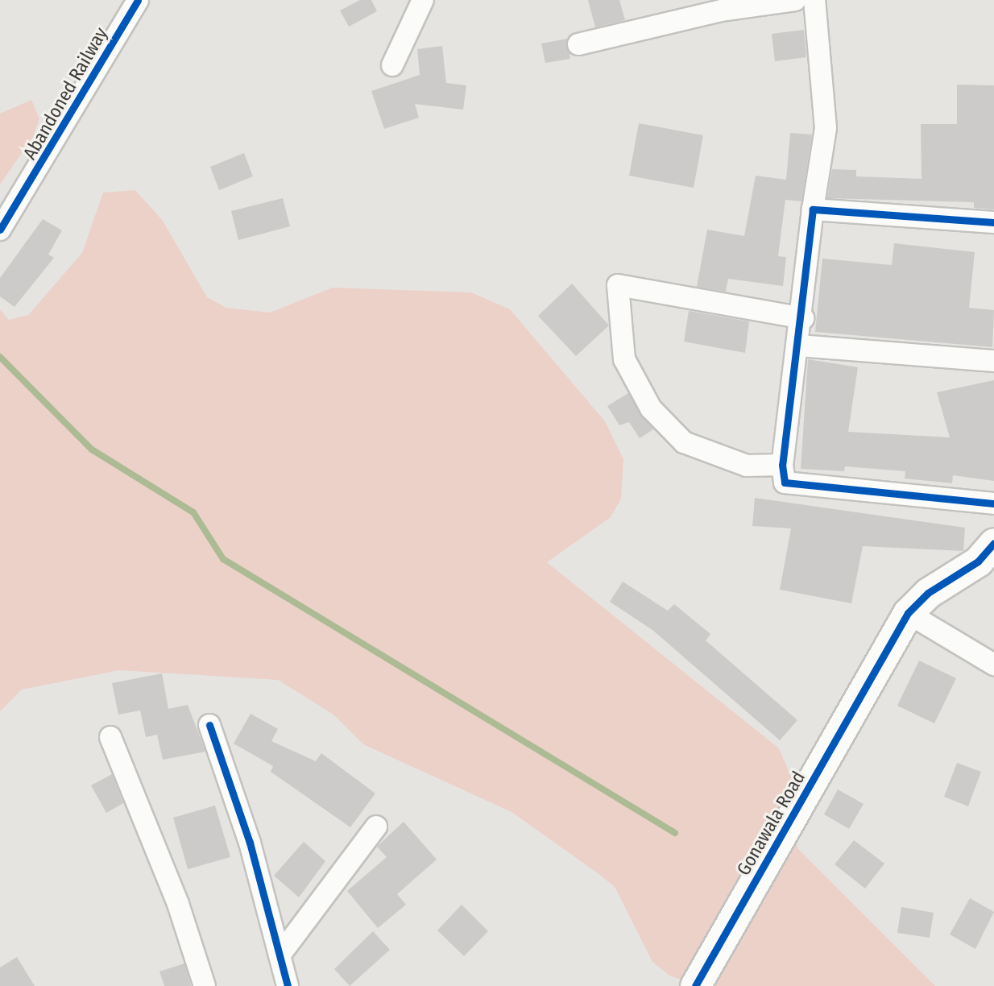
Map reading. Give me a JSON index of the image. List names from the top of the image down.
{
  "streets": {
    "street": ["Abandoned Railway", "Gonawala Road"]
  }
}
